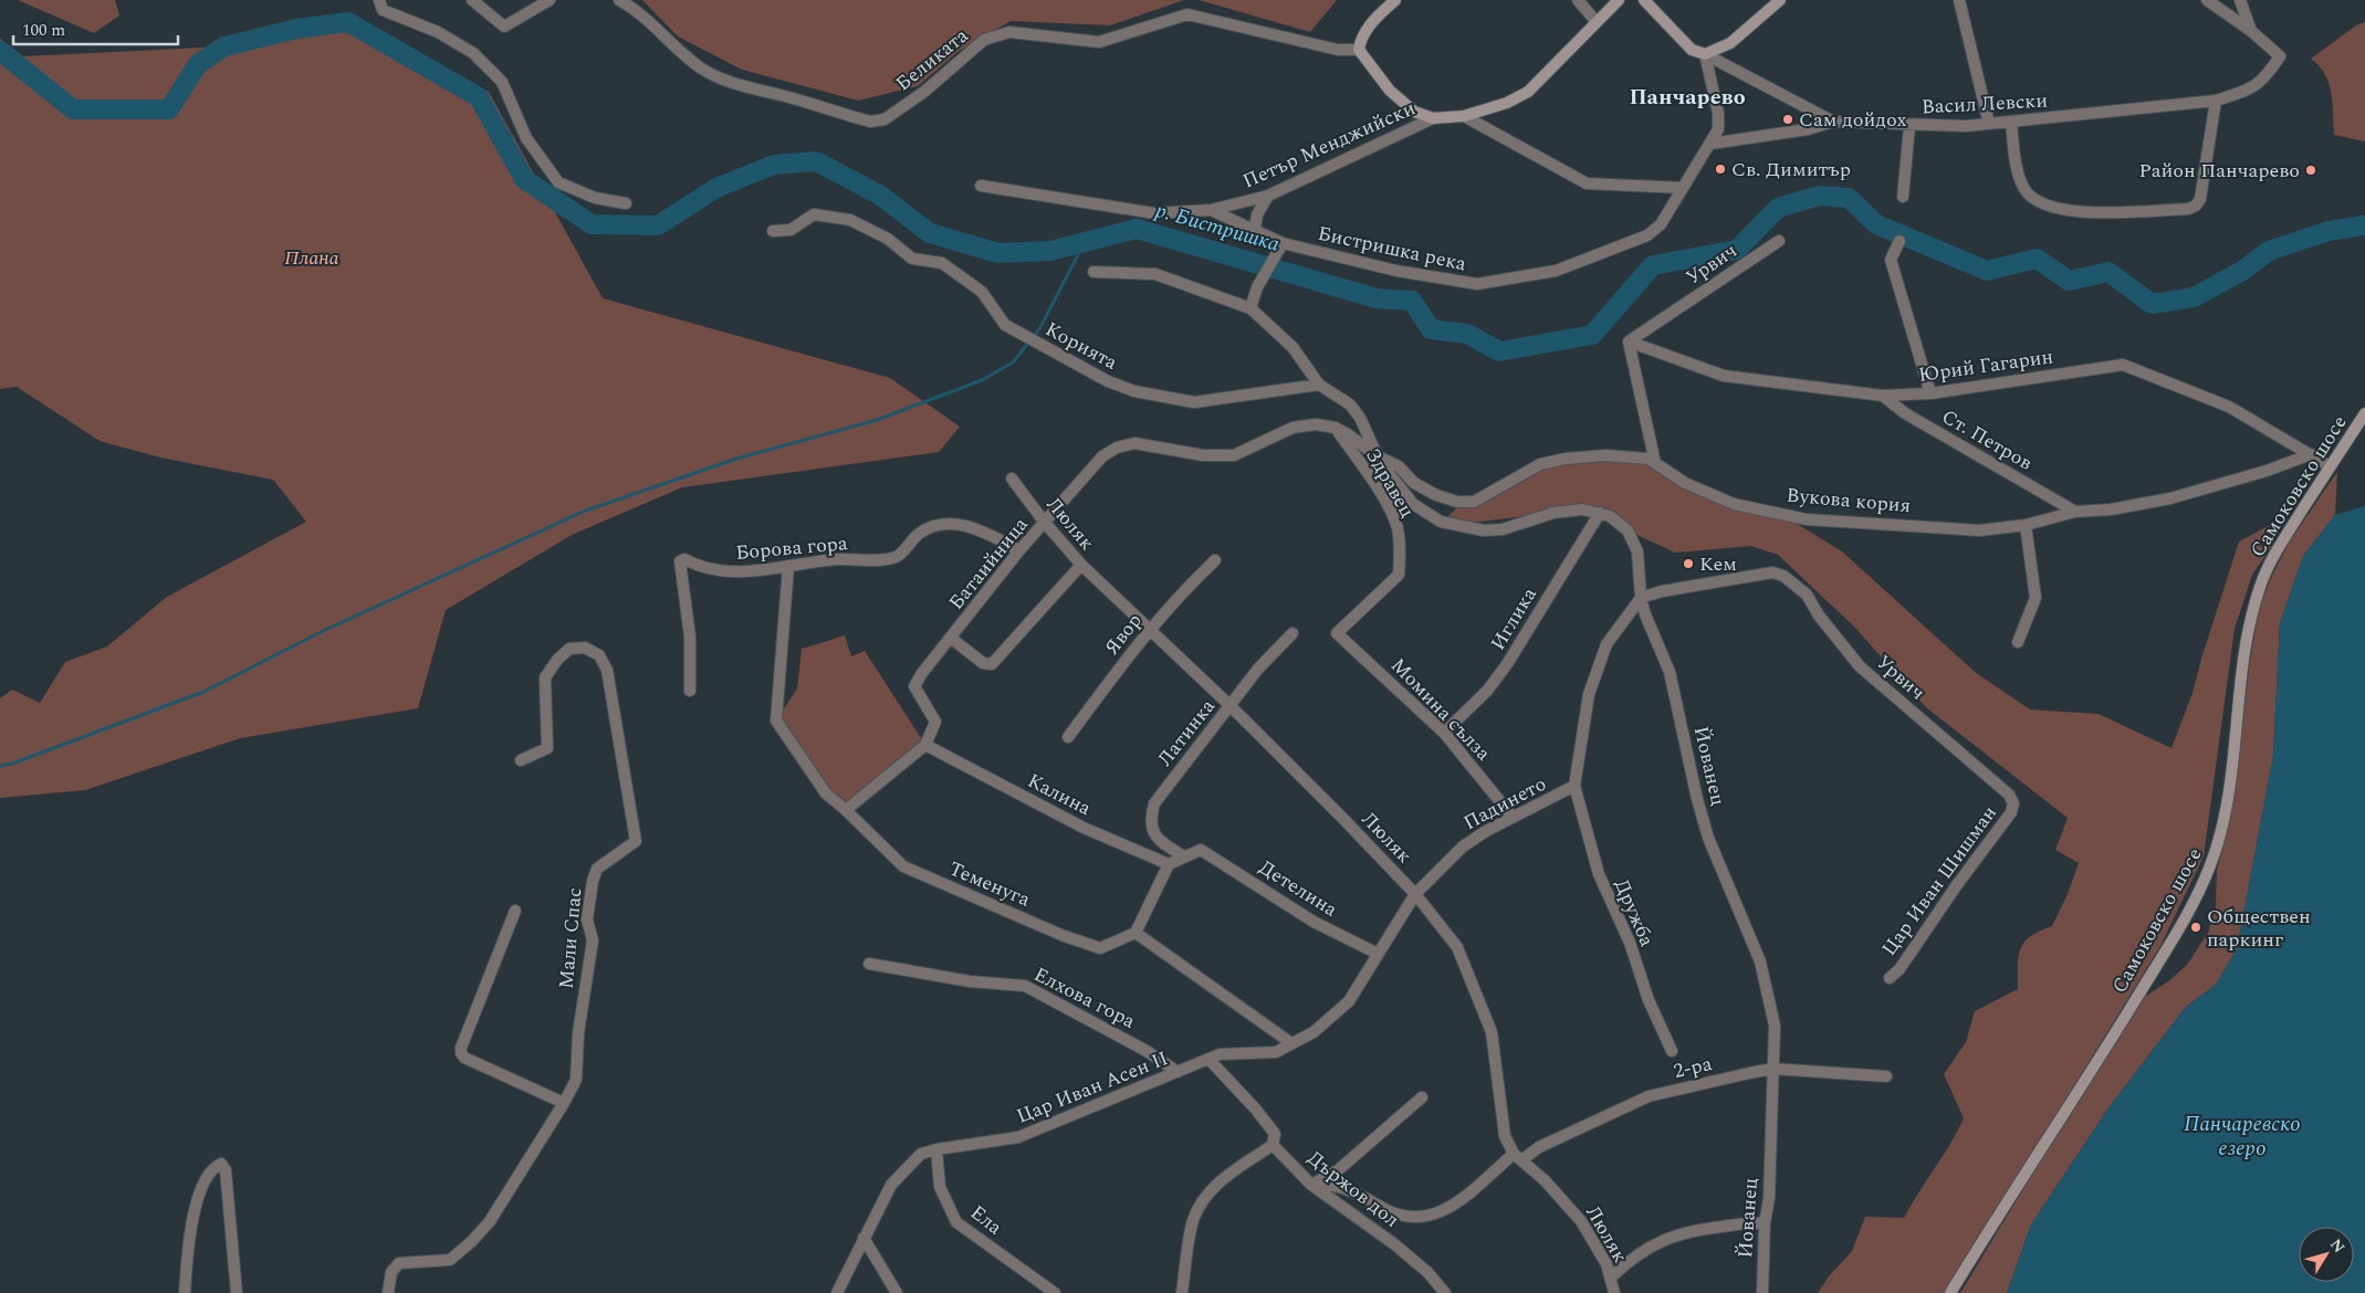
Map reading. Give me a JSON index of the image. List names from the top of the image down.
{
  "streets": {
    "main road": ["Васил Левски", "Петър Менджийски", "Самоковско шосе"],
    "street": [
      "Беликата",
      "Бистришка река",
      "Урвич",
      "Корията",
      "Юрий Гагарин",
      "Ст. Петров",
      "Здравец",
      "Вукова кория",
      "Люляк",
      "Борова гора",
      "Батаийница",
      "Иглика",
      "Явор",
      "Момина сълза",
      "Латинка",
      "Йованец",
      "Калина",
      "Падинето",
      "Цар Иван Шишман",
      "Теменуга",
      "Детелина",
      "Дружба",
      "Мали Спас",
      "Елхова гора",
      "2-ра",
      "Цар Иван Асен II",
      "Държов дол",
      "Ела"
    ]
  },
  "crossings": [
    ["Васил Левски", "Бистришка река"],
    ["Петър Менджийски", "Бистришка река"],
    ["Урвич", "Юрий Гагарин"],
    ["Урвич", "Йованец"],
    ["Урвич", "Падинето"],
    ["Урвич", "Цар Иван Шишман"],
    ["Юрий Гагарин", "Ст. Петров"],
    ["Юрий Гагарин", "Самоковско шосе"],
    ["Юрий Гагарин", "Вукова кория"],
    ["Ст. Петров", "Вукова кория"],
    ["Здравец", "Батаийница"],
    ["Здравец", "Момина сълза"],
    ["Вукова кория", "Батаийница"],
    ["Вукова кория", "Йованец"],
    ["Люляк", "Батаийница"],
    ["Люляк", "Явор"],
    ["Люляк", "Латинка"],
    ["Люляк", "Падинето"],
    ["Люляк", "2-ра"],
    ["Борова гора", "Батаийница"],
    ["Борова гора", "Теменуга"],
    ["Батаийница", "Йованец"],
    ["Батаийница", "Калина"],
    ["Иглика", "Момина сълза"],
    ["Иглика", "Йованец"],
    ["Момина сълза", "Падинето"],
    ["Латинка", "Детелина"],
    ["Йованец", "Падинето"],
    ["Йованец", "2-ра"],
    ["Падинето", "Детелина"],
    ["Падинето", "Дружба"],
    ["Падинето", "Цар Иван Асен II"],
    ["Падинето", "Държов дол"],
    ["Елхова гора", "Цар Иван Асен II"],
    ["2-ра", "Държов дол"],
    ["Цар Иван Асен II", "Държов дол"],
    ["Цар Иван Асен II", "Ела"]
  ],
  "districts": ["Панчарево"],
  "water": ["р. Бистришка", "Панчаревско езеро"],
  "parks": ["Плана"],
  "places": [
    "Сам дойдох",
    "Св. Димитър",
    "Район Панчарево",
    "Кем",
    "Обществен паркинг"
  ],
  "scale_bar": "100 m",
  "north": "top right"
}
